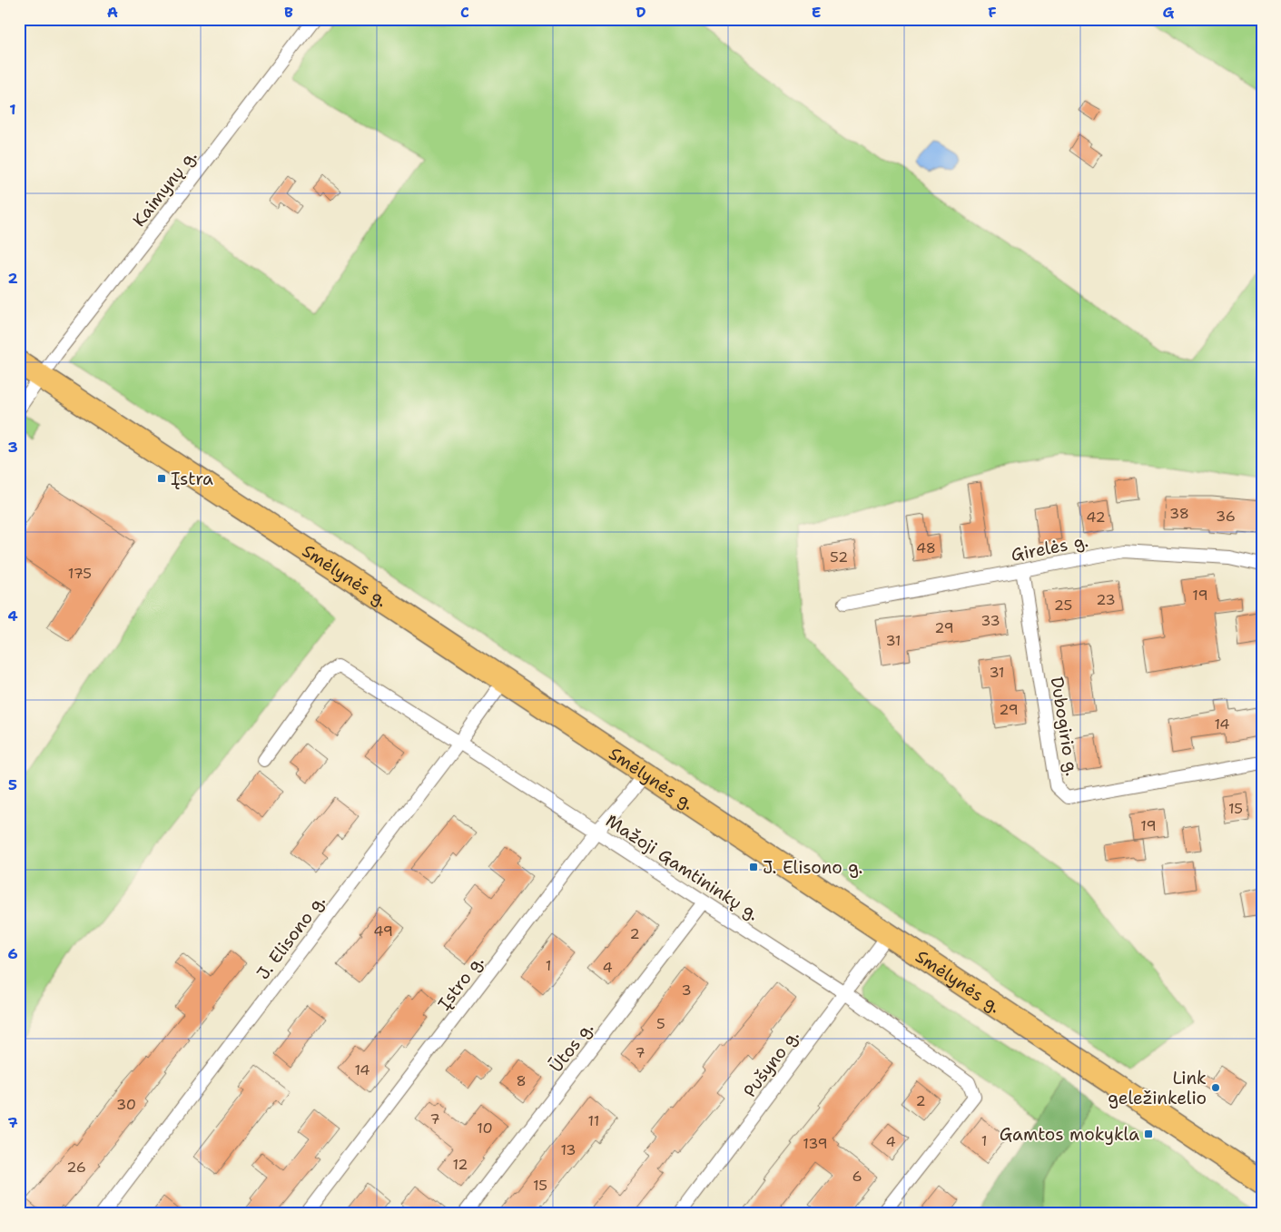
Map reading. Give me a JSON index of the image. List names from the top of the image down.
{
  "streets": {
    "highway": ["Smėlynės g."],
    "street": [
      "Kaimynų g.",
      "Girelės g.",
      "Dubogirio g.",
      "Mažoji Gamtininkų g.",
      "J. Elisono g.",
      "Įstro g.",
      "Ūtos g.",
      "Pušyno g."
    ]
  },
  "crossings": [
    ["Kaimynų g.", "Smėlynės g."],
    ["Girelės g.", "Dubogirio g."],
    ["Smėlynės g.", "J. Elisono g."],
    ["Smėlynės g.", "Įstro g."],
    ["Smėlynės g.", "Pušyno g."],
    ["Mažoji Gamtininkų g.", "J. Elisono g."],
    ["Mažoji Gamtininkų g.", "Įstro g."],
    ["Mažoji Gamtininkų g.", "Ūtos g."],
    ["Mažoji Gamtininkų g.", "Pušyno g."]
  ],
  "places": {
    "transit": ["Įstra", "J. Elisono g.", "Gamtos mokykla"],
    "other": ["Link geležinkelio"]
  },
  "house_numbers": [
    "38",
    "36",
    "42",
    "48",
    "52",
    "175",
    "19",
    "23",
    "25",
    "33",
    "29",
    "31",
    "31",
    "29",
    "14",
    "15",
    "19",
    "49",
    "2",
    "1",
    "4",
    "3",
    "5",
    "7",
    "14",
    "8",
    "2",
    "30",
    "7",
    "11",
    "10",
    "1",
    "4",
    "139",
    "13",
    "12",
    "26",
    "6",
    "15"
  ],
  "grid": {
    "columns": [
      "A",
      "B",
      "C",
      "D",
      "E",
      "F",
      "G"
    ],
    "rows": [
      "1",
      "2",
      "3",
      "4",
      "5",
      "6",
      "7"
    ]
  }
}
